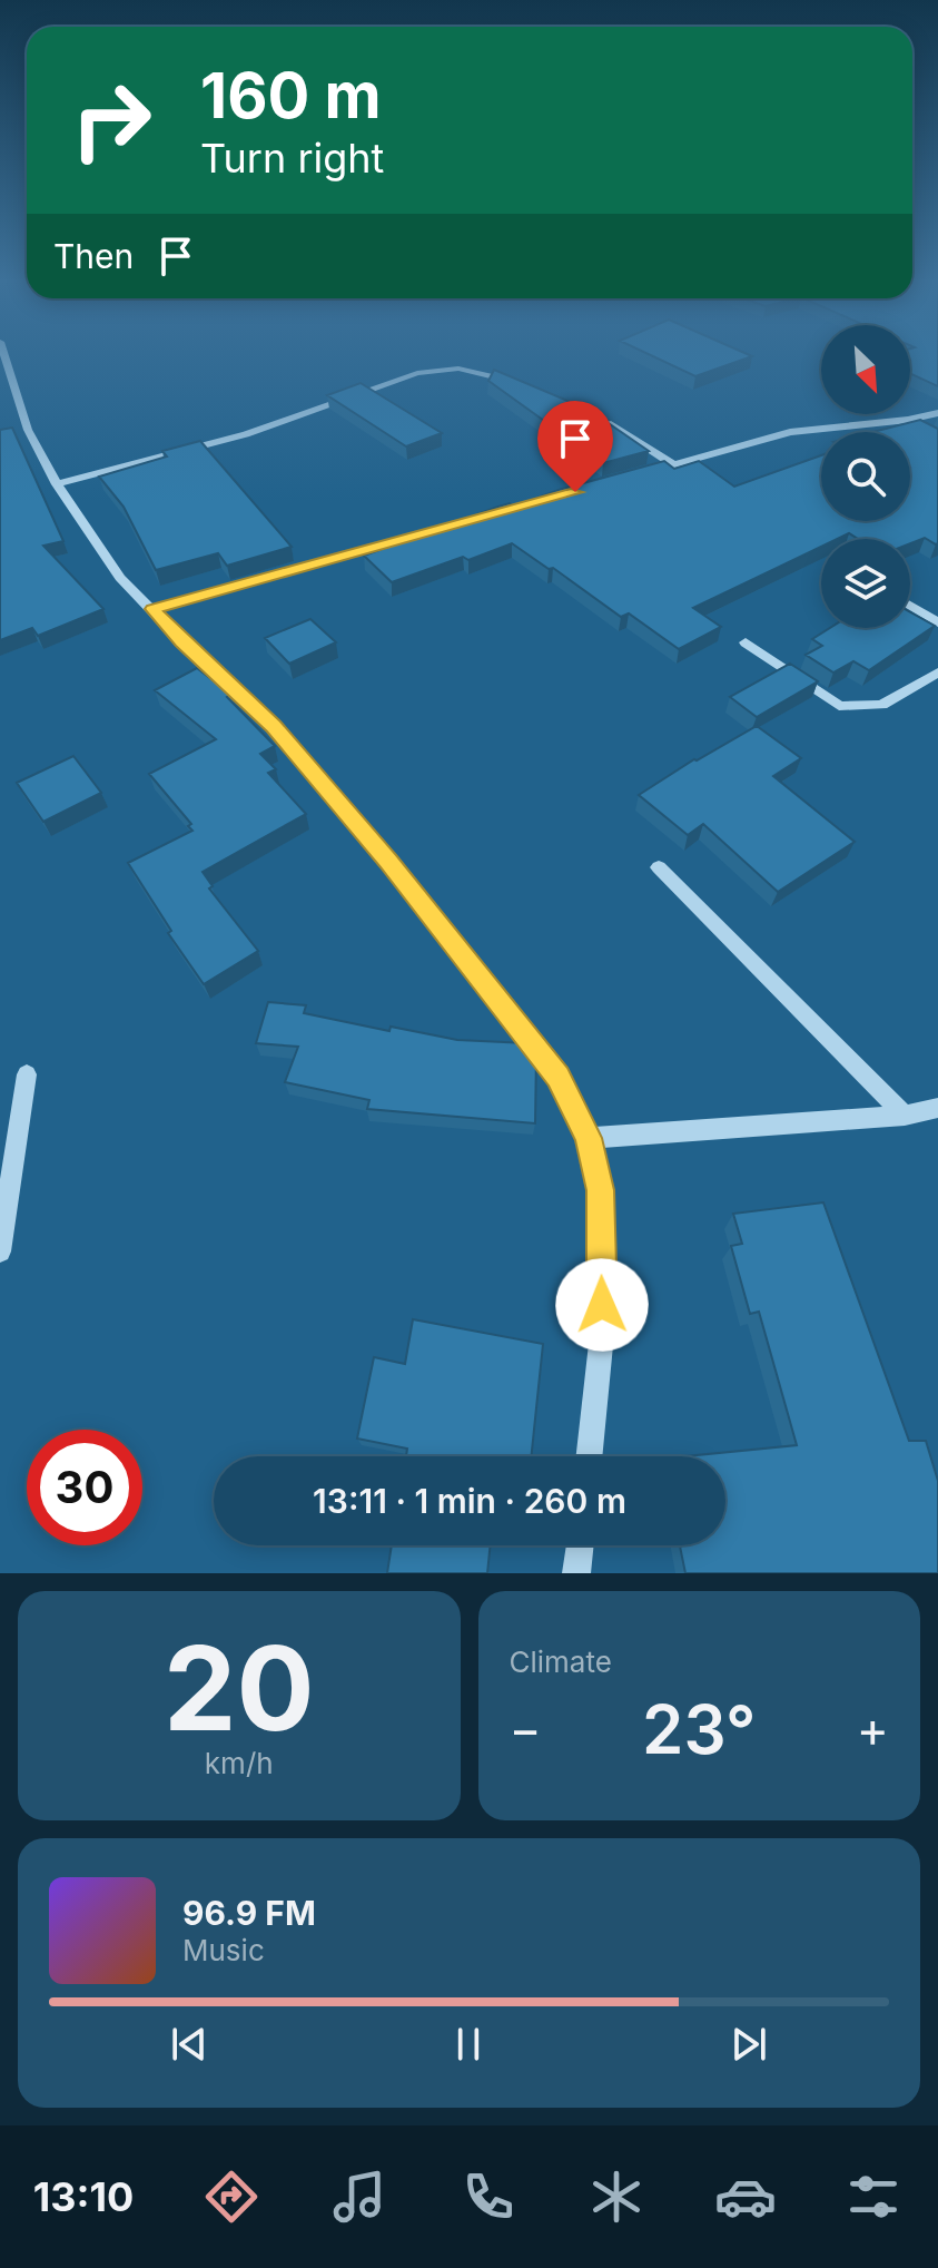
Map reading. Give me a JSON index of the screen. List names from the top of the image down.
{
  "north": "bottom right",
  "page": {
    "turn": ["160 m", "Turn right"],
    "then": "Then",
    "limit": "30",
    "trip": "13:11 · 1 min · 260 m",
    "tile": [
      ["20", "km/h"],
      "Climate"
    ],
    "heat": ["−", "23°", "+"],
    "song": ["96.9 FM", "Music"],
    "tabs": "13:10"
  }
}
